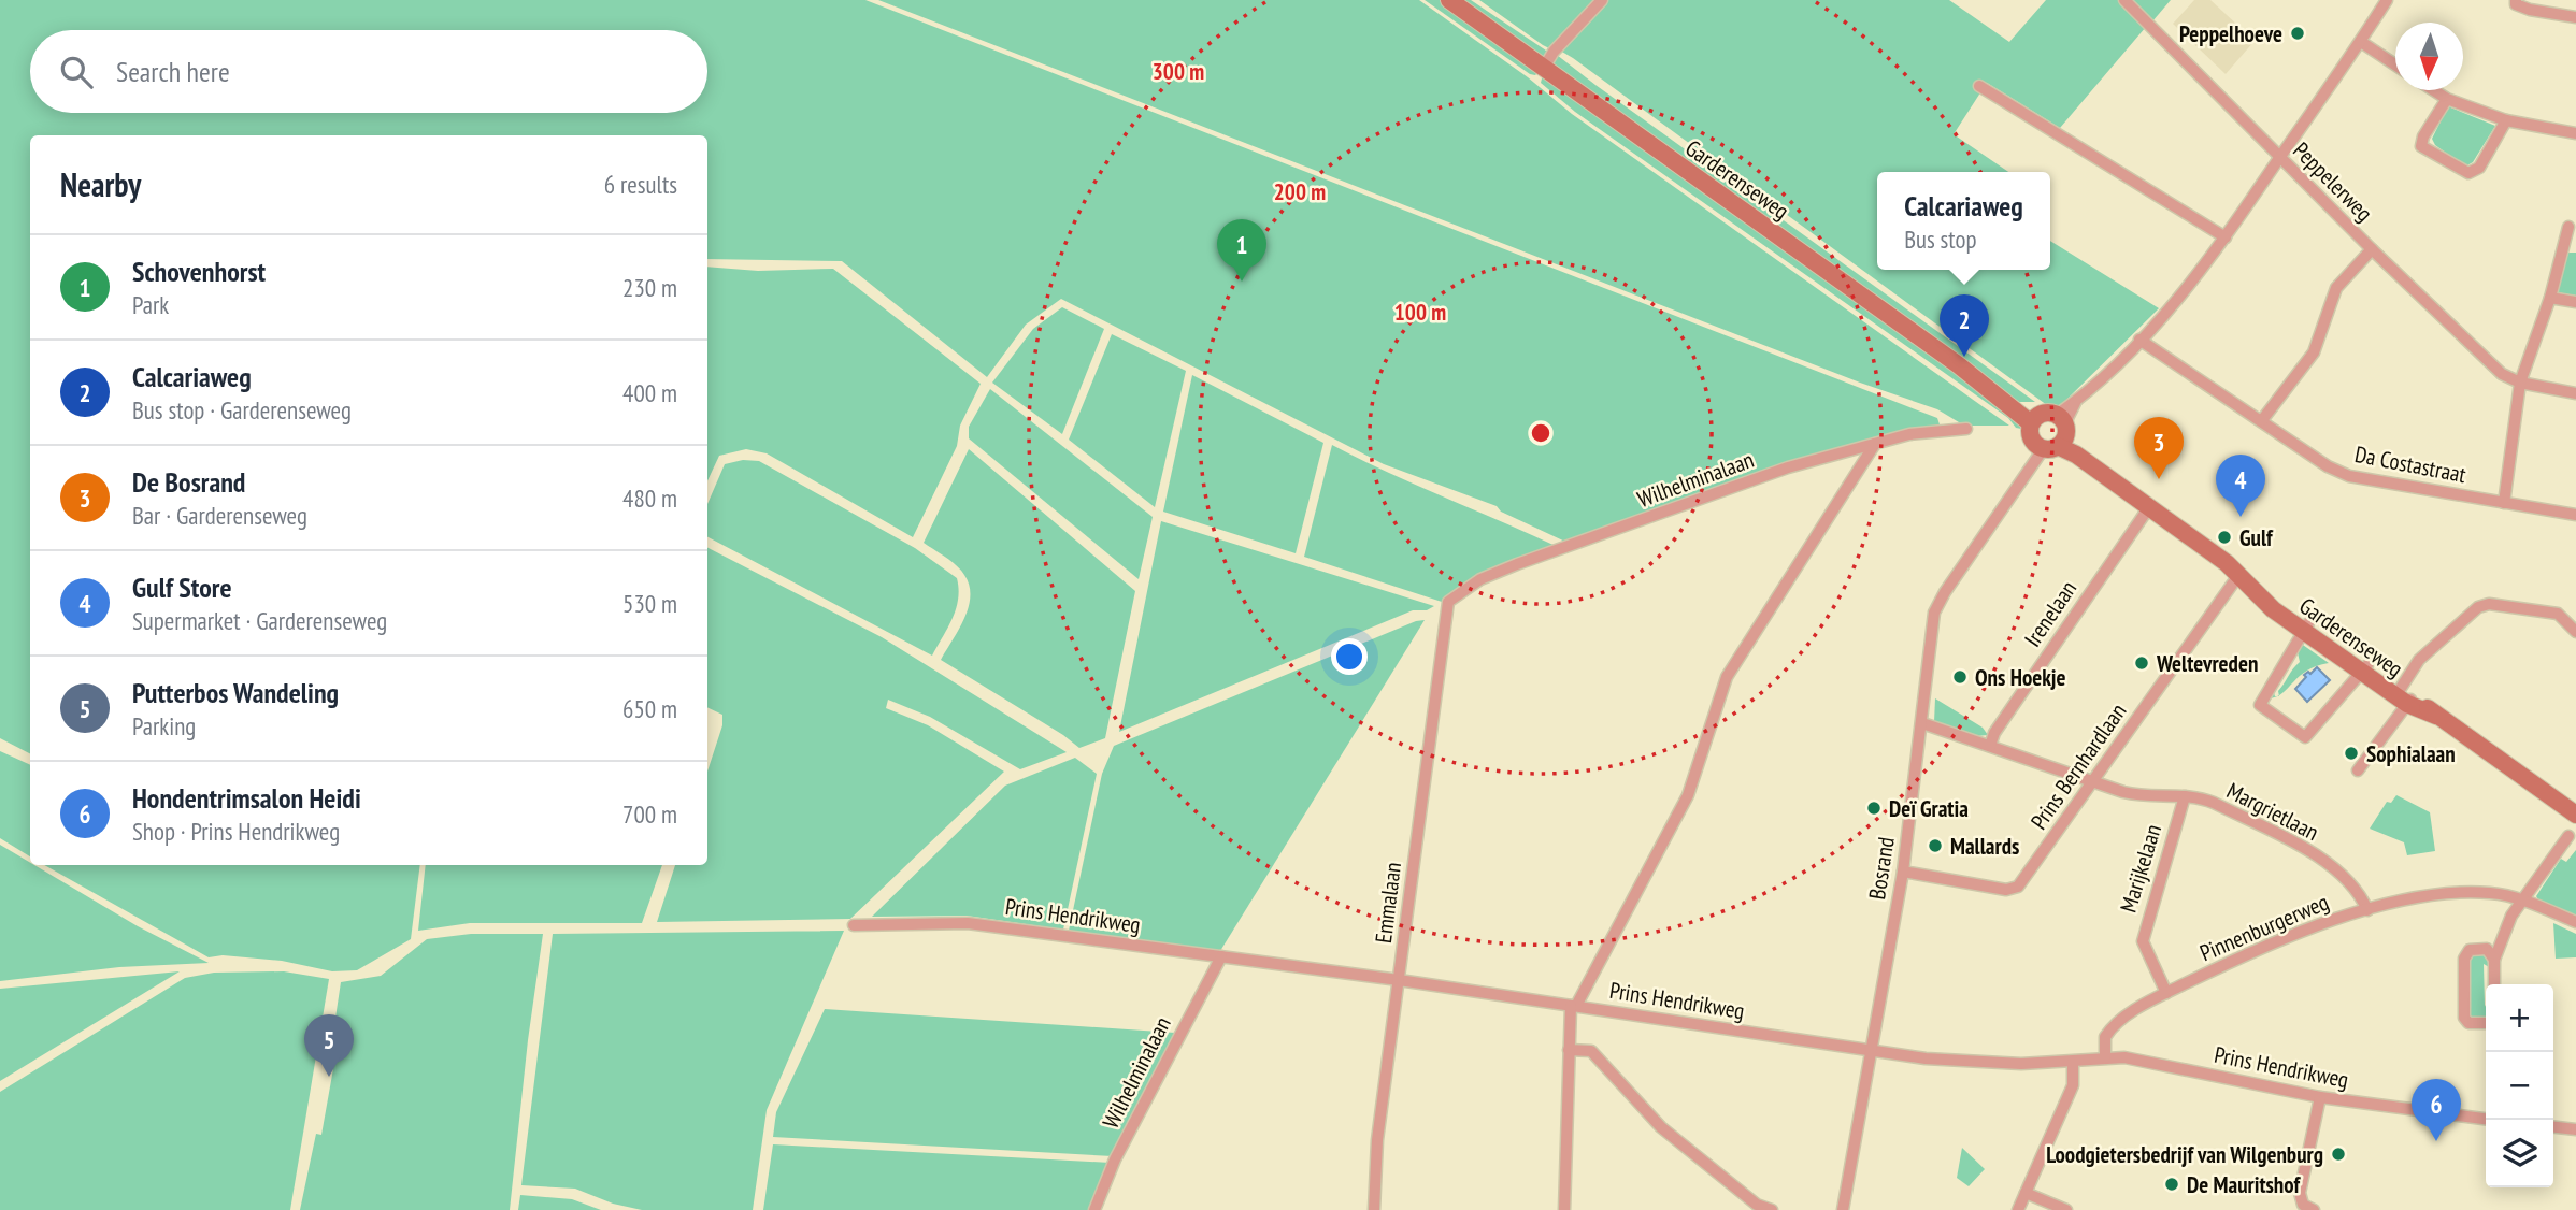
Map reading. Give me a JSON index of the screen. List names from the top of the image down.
{
  "streets": {
    "main road": ["Garderenseweg"],
    "street": [
      "Peppelerweg",
      "Da Costastraat",
      "Wilhelminalaan",
      "Irenelaan",
      "Prins Bernhardlaan",
      "Margrietlaan",
      "Bosrand",
      "Marijkelaan",
      "Emmalaan",
      "Prins Hendrikweg",
      "Pinnenburgerweg"
    ]
  },
  "crossings": [
    ["Garderenseweg", "Irenelaan"],
    ["Garderenseweg", "Prins Bernhardlaan"],
    ["Garderenseweg", "Bosrand"],
    ["Peppelerweg", "Bosrand"],
    ["Da Costastraat", "Bosrand"],
    ["Wilhelminalaan", "Emmalaan"],
    ["Wilhelminalaan", "Prins Hendrikweg"],
    ["Irenelaan", "Margrietlaan"],
    ["Prins Bernhardlaan", "Margrietlaan"],
    ["Prins Bernhardlaan", "Bosrand"],
    ["Margrietlaan", "Bosrand"],
    ["Margrietlaan", "Marijkelaan"],
    ["Margrietlaan", "Pinnenburgerweg"],
    ["Bosrand", "Prins Hendrikweg"],
    ["Marijkelaan", "Pinnenburgerweg"],
    ["Emmalaan", "Prins Hendrikweg"],
    ["Prins Hendrikweg", "Pinnenburgerweg"]
  ],
  "places": [
    "Peppelhoeve",
    "Gulf",
    "Weltevreden",
    "Ons Hoekje",
    "Sophialaan",
    "Deï Gratia",
    "Mallards",
    "Loodgietersbedrijf van Wilgenburg",
    "De Mauritshof"
  ],
  "north": "bottom",
  "page": {
    "search": "Search here",
    "heading": ["Nearby", "6 results"],
    "popup": ["Calcariaweg", "Bus stop"],
    "pins": [
      "1",
      "2",
      "3",
      "4",
      "5",
      "6"
    ],
    "list": [
      {
        "mark": "1",
        "name": "Schovenhorst",
        "note": "Park",
        "value": "230 m"
      },
      {
        "mark": "2",
        "name": "Calcariaweg",
        "note": "Bus stop · Garderenseweg",
        "value": "400 m"
      },
      {
        "mark": "3",
        "name": "De Bosrand",
        "note": "Bar · Garderenseweg",
        "value": "480 m"
      },
      {
        "mark": "4",
        "name": "Gulf Store",
        "note": "Supermarket · Garderenseweg",
        "value": "530 m"
      },
      {
        "mark": "5",
        "name": "Putterbos Wandeling",
        "note": "Parking",
        "value": "650 m"
      },
      {
        "mark": "6",
        "name": "Hondentrimsalon Heidi",
        "note": "Shop · Prins Hendrikweg",
        "value": "700 m"
      }
    ],
    "map_buttons": ["+", "−"]
  },
  "rings": ["300 m", "200 m", "100 m"]
}
